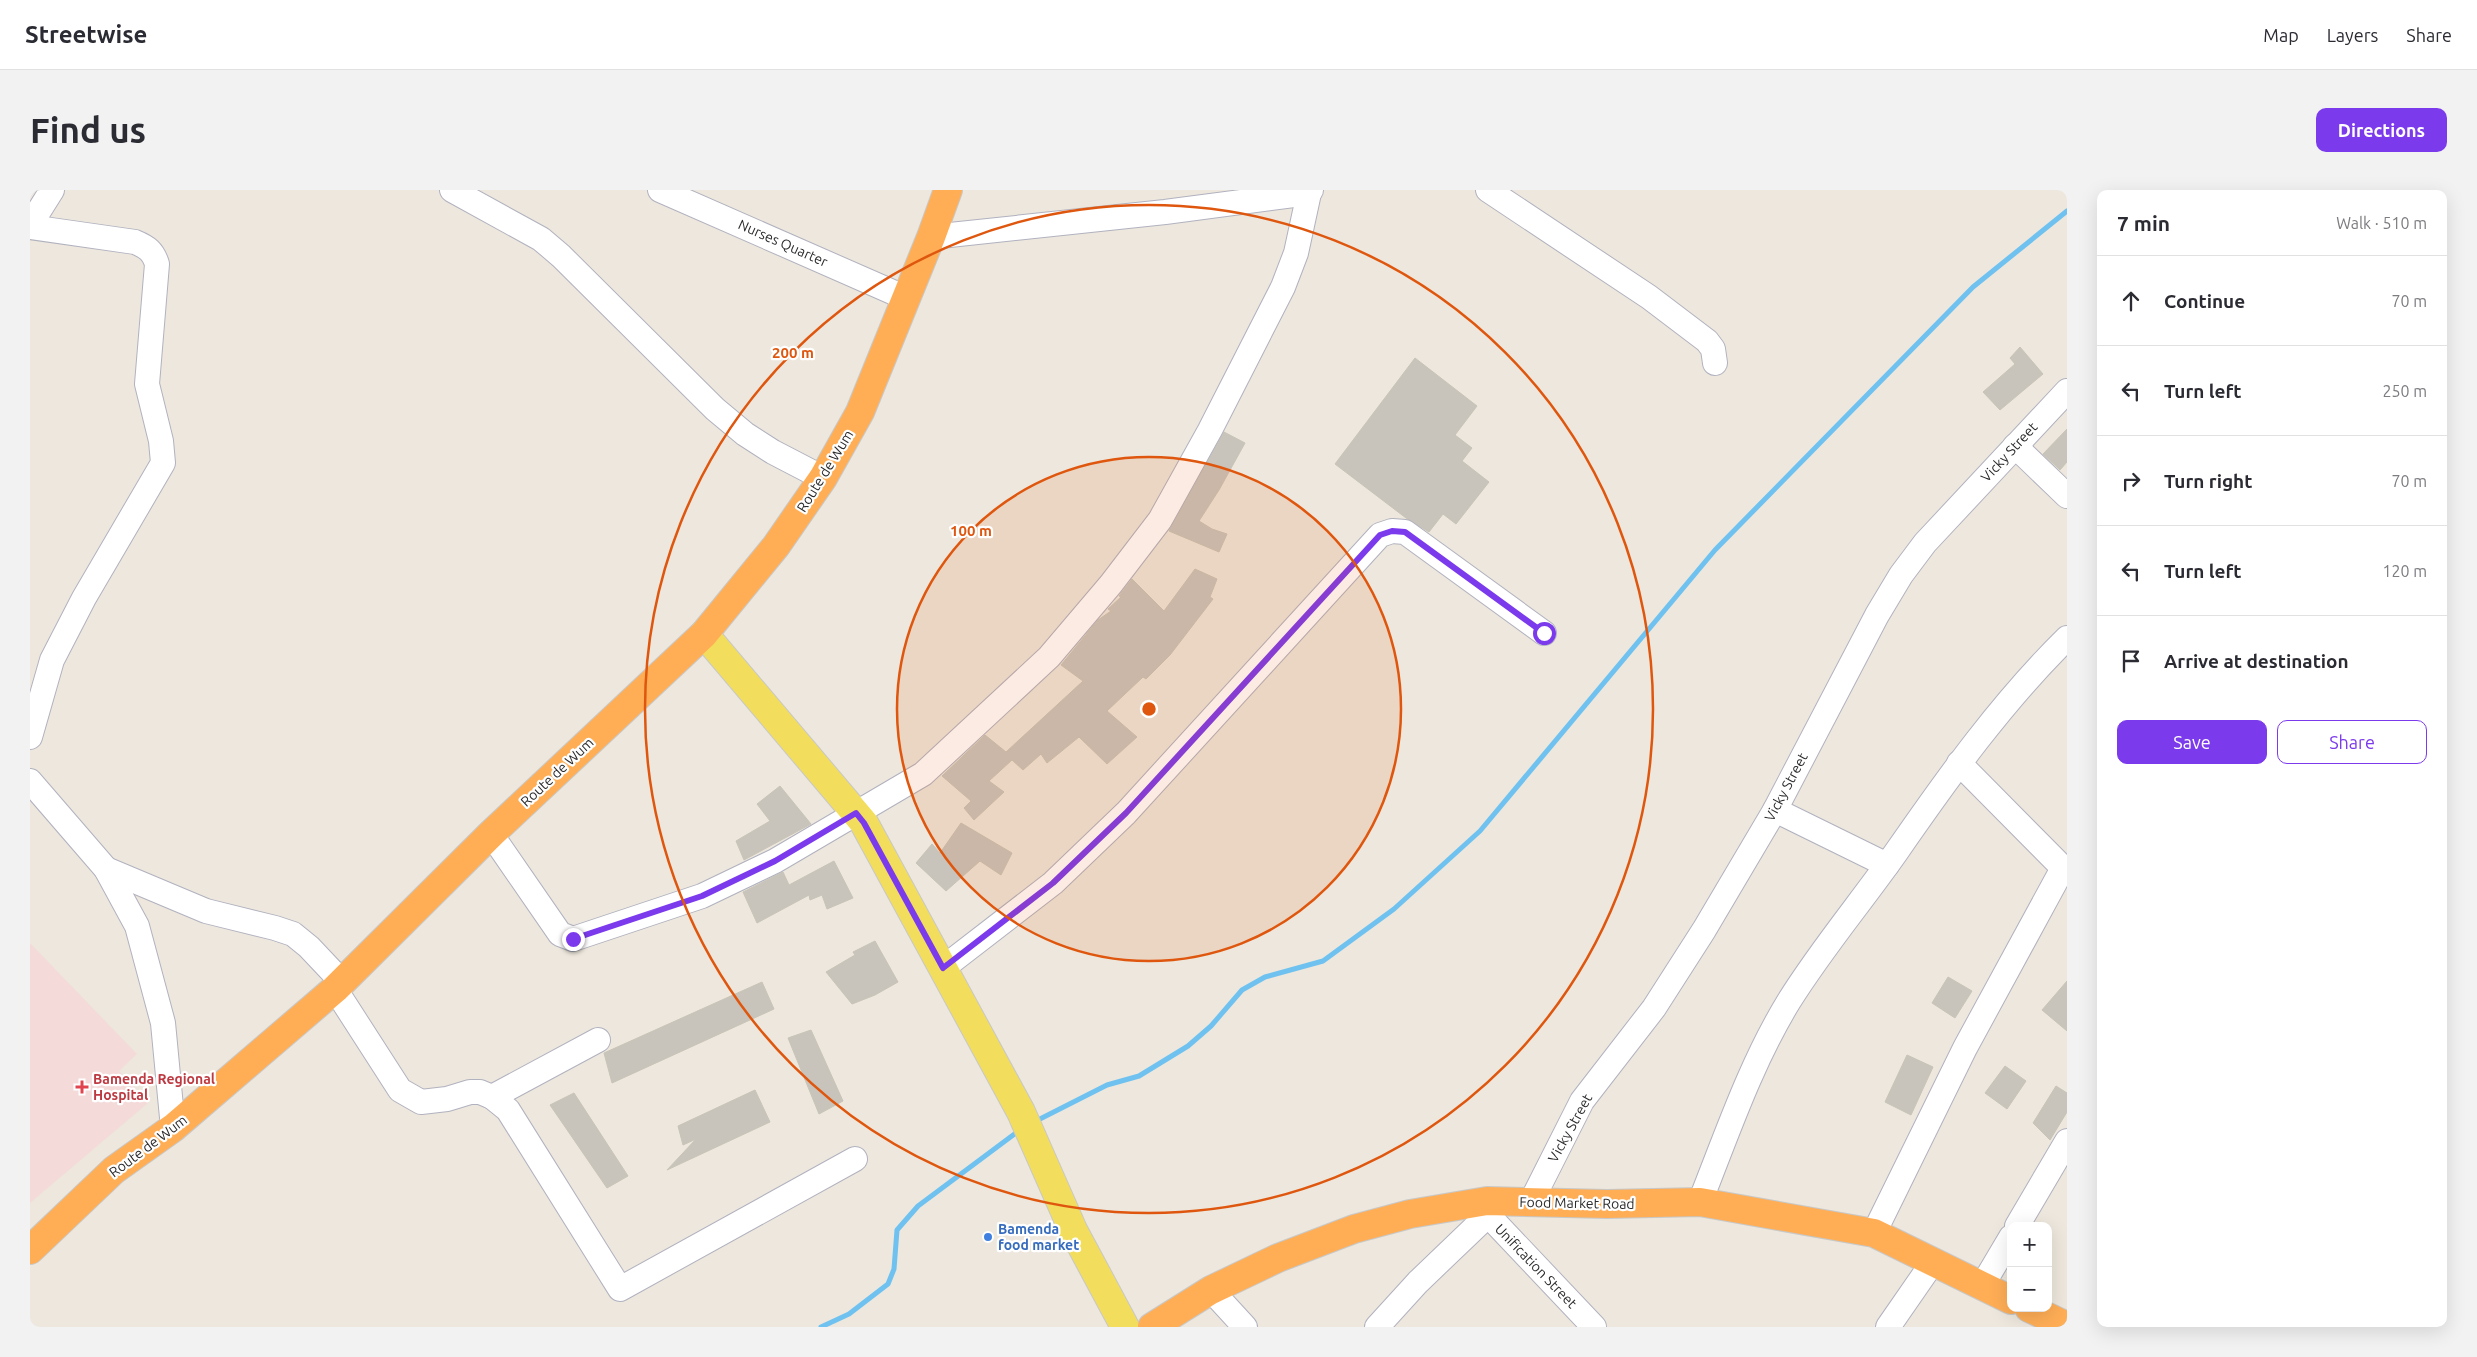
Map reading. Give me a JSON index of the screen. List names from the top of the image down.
{
  "streets": {
    "highway": ["Route de Wum", "Food Market Road"],
    "street": ["Nurses Quarter", "Vicky Street", "Unification Street"]
  },
  "crossings": [
    ["Nurses Quarter", "Route de Wum"],
    ["Vicky Street", "Food Market Road"],
    ["Food Market Road", "Unification Street"]
  ],
  "places": {
    "health": ["Bamenda Regional Hospital"],
    "other": ["Bamenda food market"]
  },
  "page": {
    "header": "Streetwise",
    "nav": ["Map", "Layers", "Share"],
    "buttons": [
      "Directions",
      ["Save", "Share"]
    ],
    "title": "Find us",
    "heading": ["7 min", "Walk · 510 m"],
    "list": [
      ["Continue", "70 m"],
      ["Turn left", "250 m"],
      ["Turn right", "70 m"],
      ["Turn left", "120 m"],
      "Arrive at destination"
    ],
    "map_buttons": ["+", "−"]
  },
  "rings": ["200 m", "100 m"]
}
